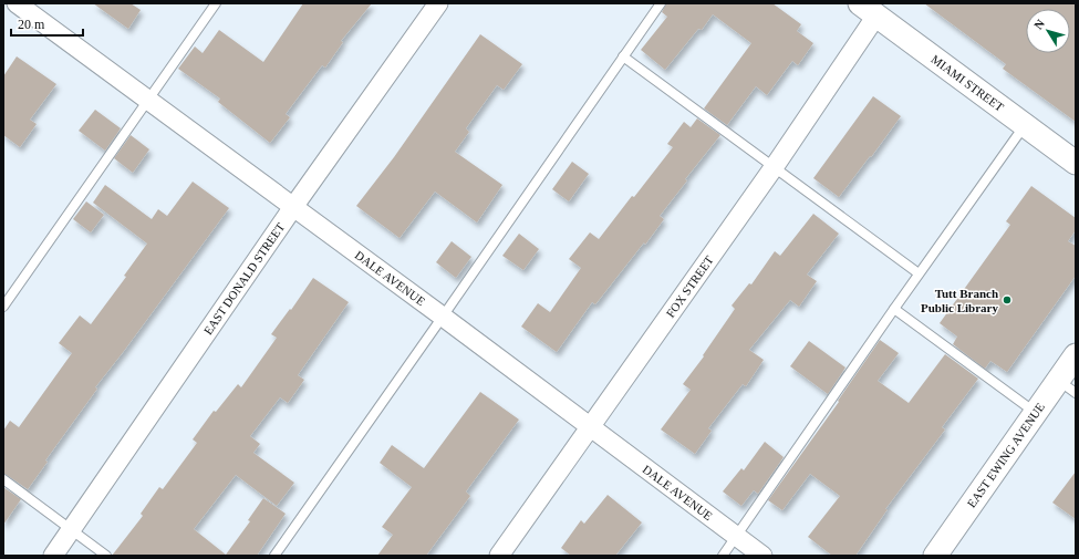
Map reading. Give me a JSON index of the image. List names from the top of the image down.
{
  "streets": {
    "street": [
      "MIAMI STREET",
      "EAST DONALD STREET",
      "DALE AVENUE",
      "FOX STREET",
      "EAST EWING AVENUE"
    ]
  },
  "crossings": [
    ["MIAMI STREET", "FOX STREET"],
    ["EAST DONALD STREET", "DALE AVENUE"],
    ["DALE AVENUE", "FOX STREET"]
  ],
  "places": ["Tutt Branch Public Library"],
  "scale_bar": "20 m",
  "north": "top left"
}
